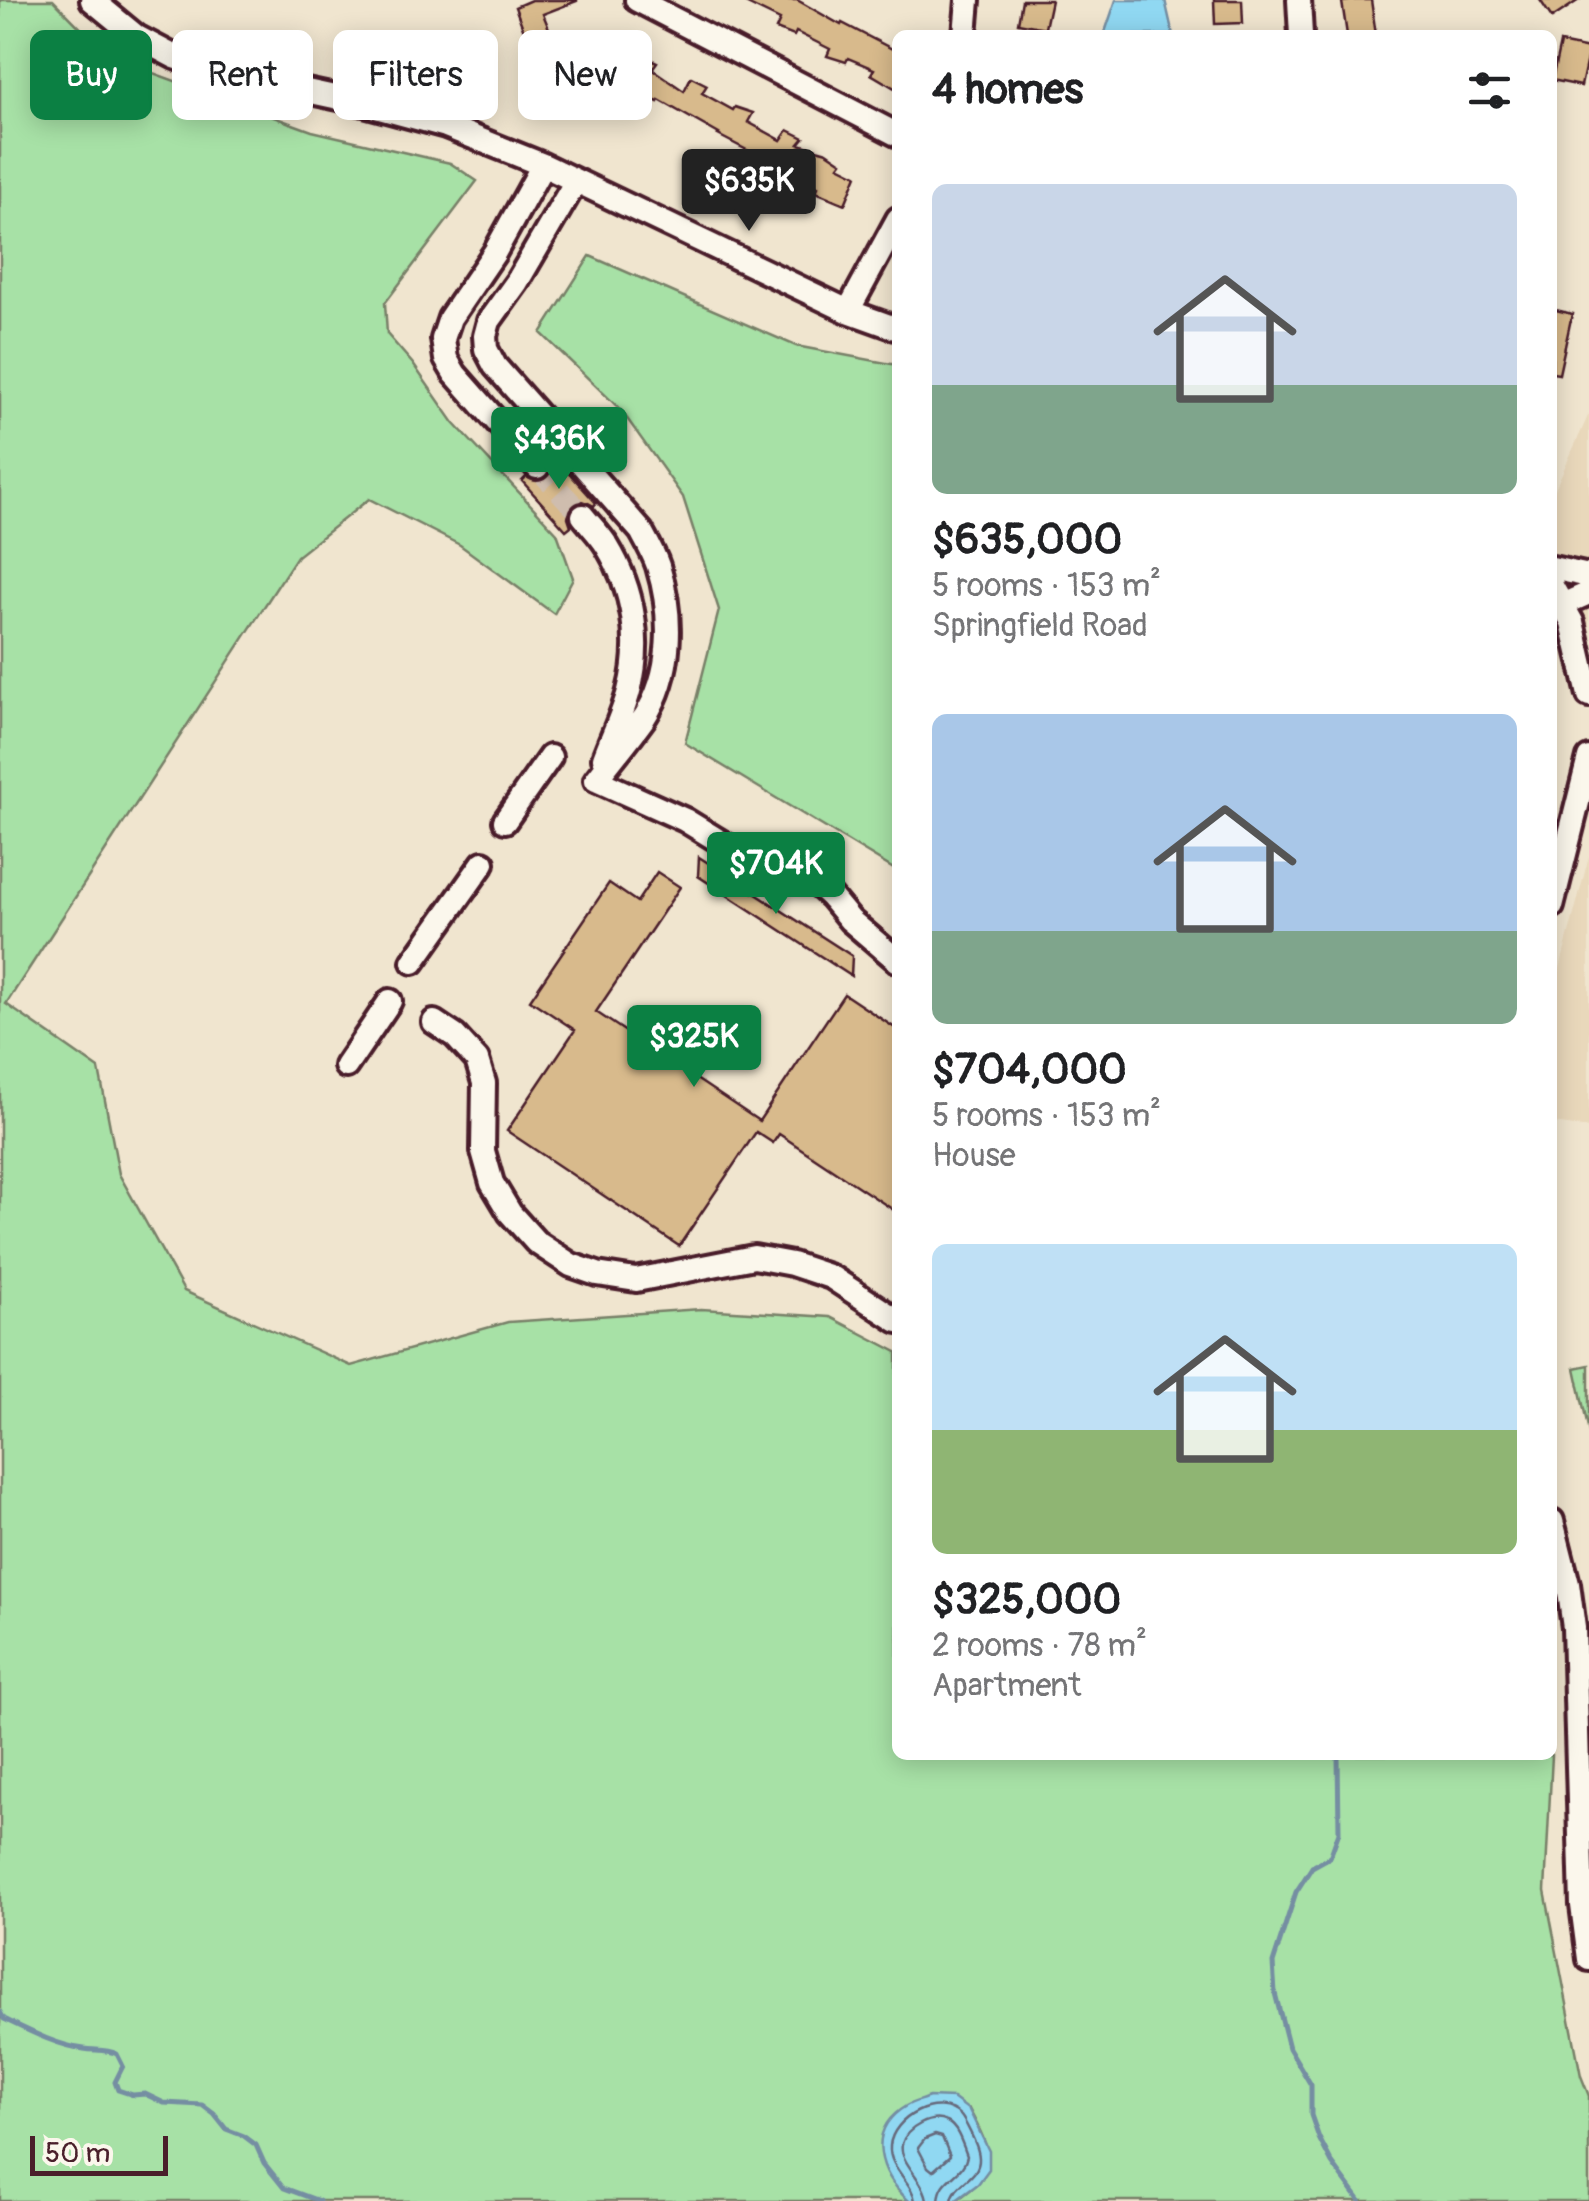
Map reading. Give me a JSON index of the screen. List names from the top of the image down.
{
  "scale_bar": "50 m",
  "page": {
    "chip": [
      "Buy",
      "Rent",
      "Filters",
      "New"
    ],
    "heading": "4 homes",
    "price": [
      "$635K",
      "$436K",
      "$704K",
      "$325K"
    ],
    "list": [
      {
        "name": "$635,000",
        "note": "5 rooms · 153 m² · Springfield Road"
      },
      {
        "name": "$704,000",
        "note": "5 rooms · 153 m² · House"
      },
      {
        "name": "$325,000",
        "note": "2 rooms · 78 m² · Apartment"
      }
    ],
    "scale": "50 m"
  }
}
